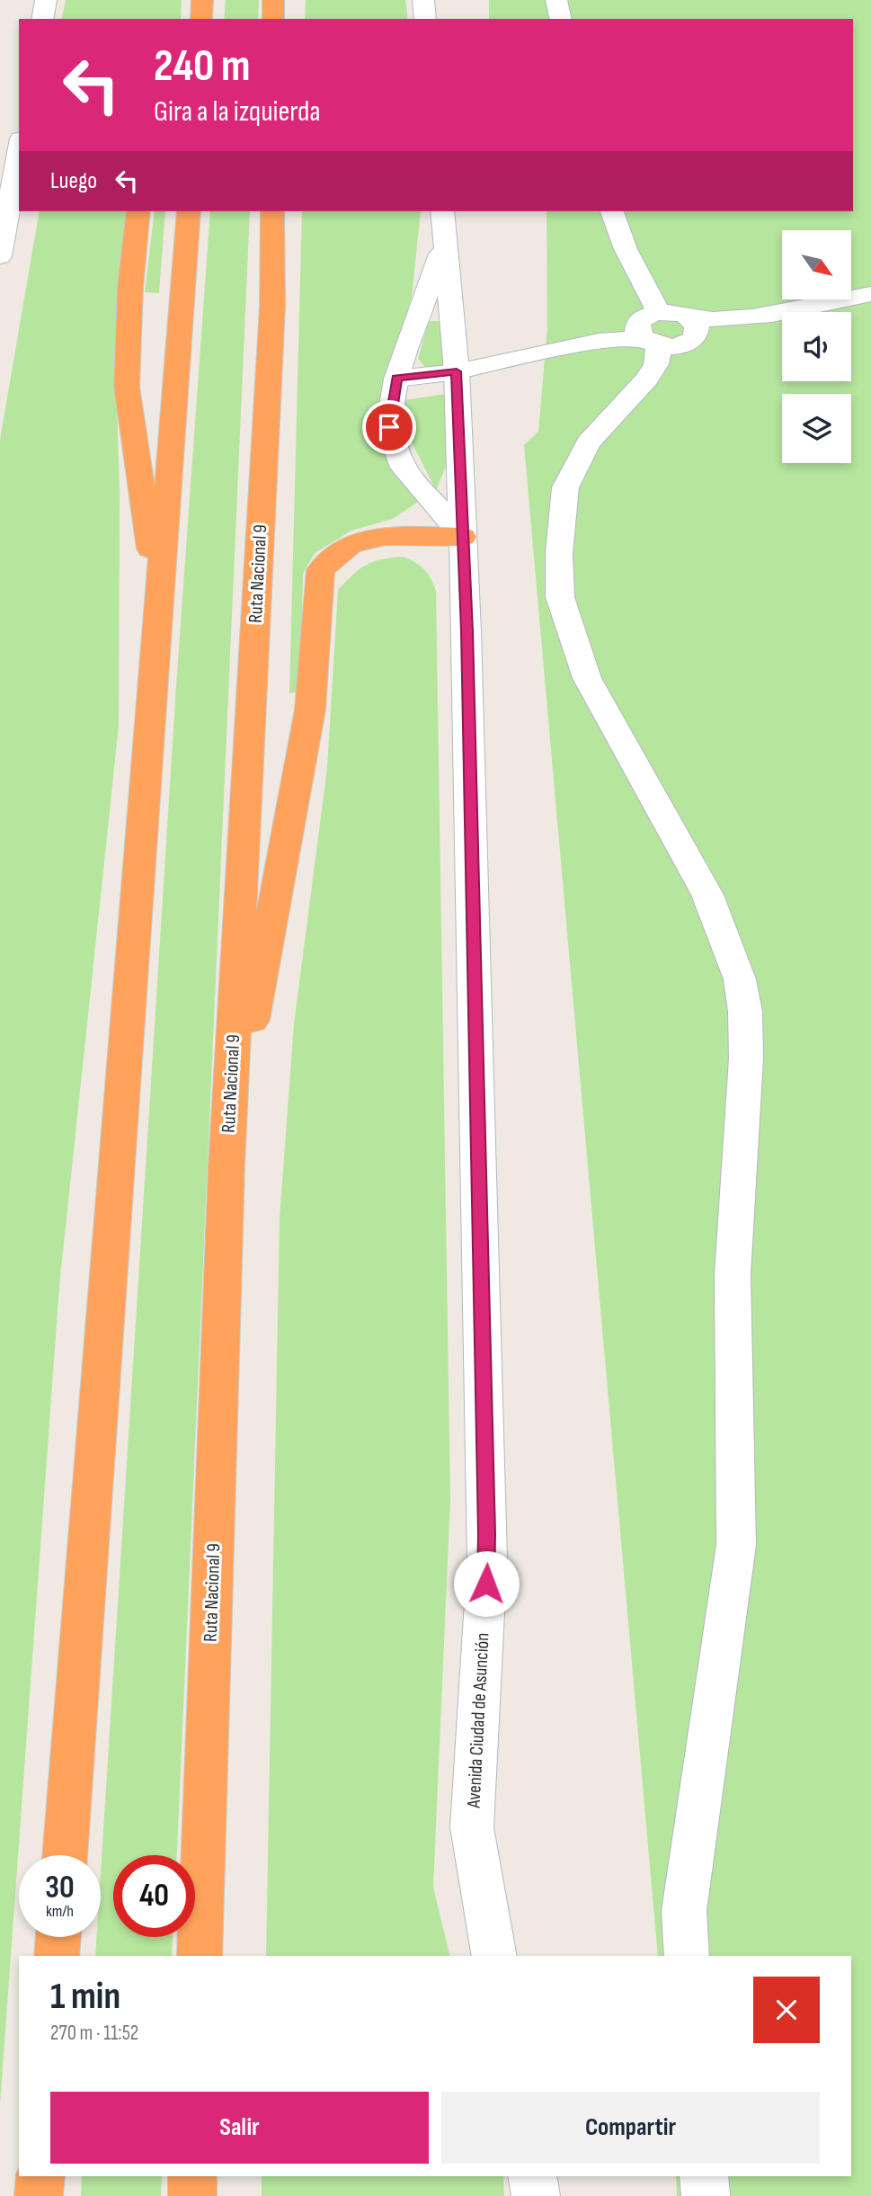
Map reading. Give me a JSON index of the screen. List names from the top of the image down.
{
  "streets": {
    "highway": ["Ruta Nacional 9"],
    "street": ["Avenida Ciudad de Asunción"]
  },
  "north": "bottom right",
  "page": {
    "turn": ["240 m", "Gira a la izquierda"],
    "then": "Luego",
    "speed": "30 km/h",
    "limit": "40",
    "heading": ["1 min", "270 m · 11:52"],
    "buttons": ["Salir", "Compartir"]
  }
}
